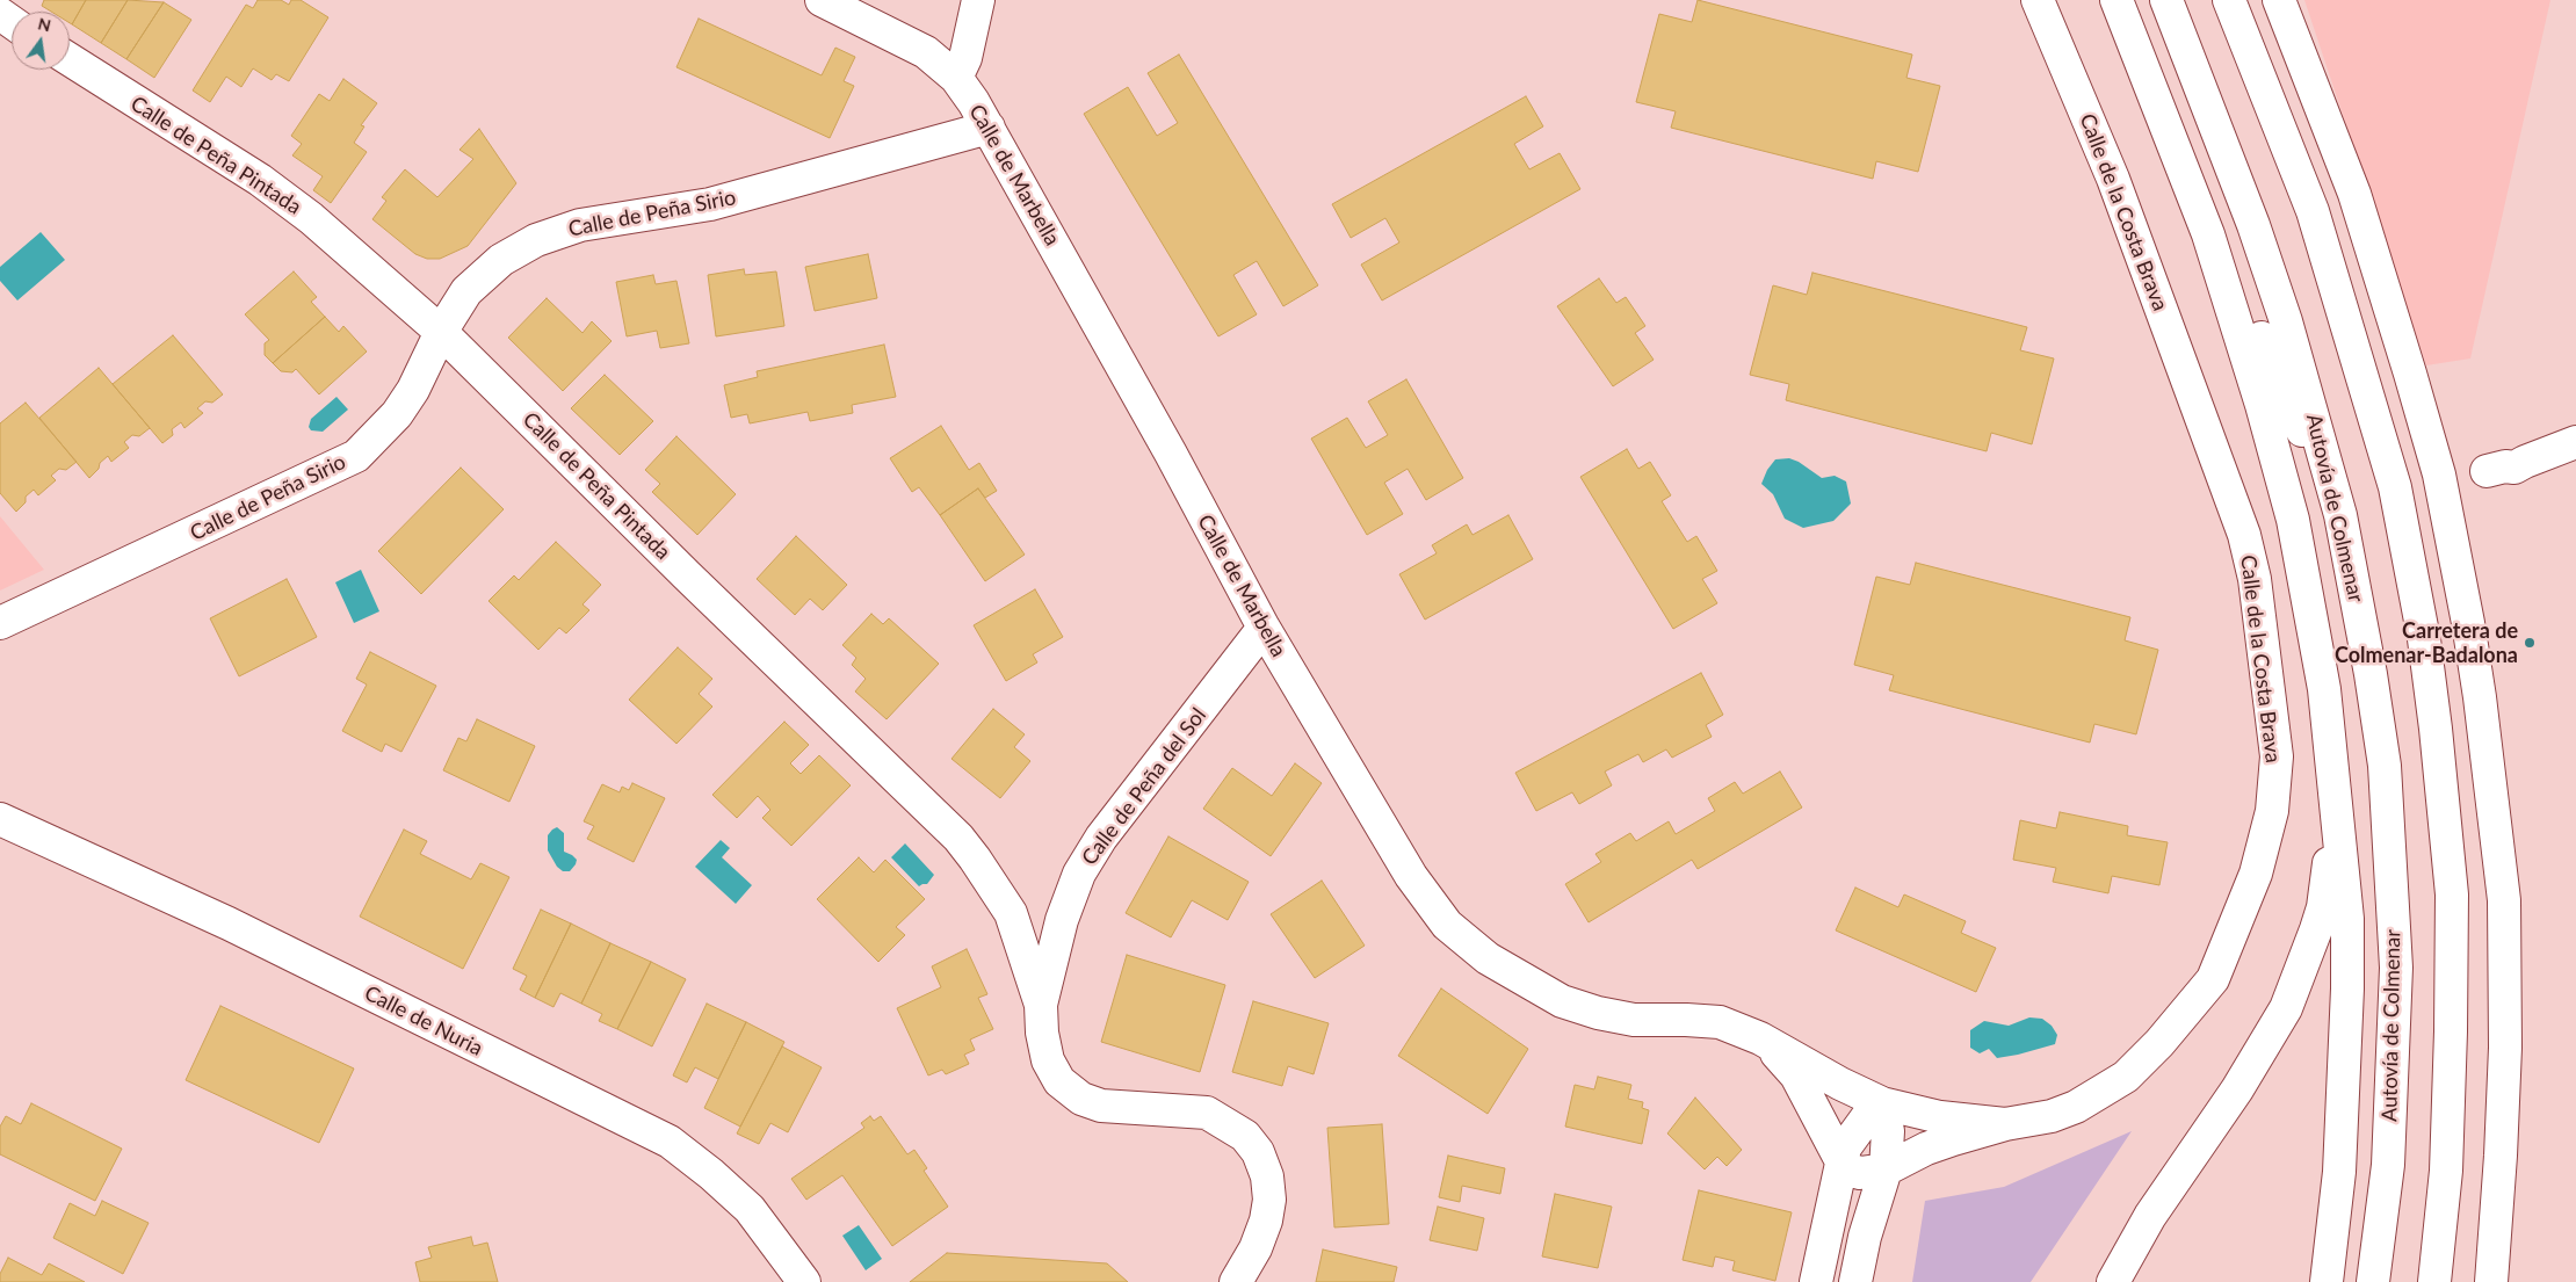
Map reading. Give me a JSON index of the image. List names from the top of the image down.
{
  "streets": {
    "main road": [
      "Calle de Peña Pintada",
      "Calle de Marbella",
      "Calle de la Costa Brava",
      "Calle de Peña Sirio",
      "Autovía de Colmenar",
      "Calle de Peña del Sol",
      "Calle de Nuria"
    ]
  },
  "crossings": [
    ["Calle de Peña Pintada", "Calle de Peña Sirio"],
    ["Calle de Peña Pintada", "Calle de Peña del Sol"],
    ["Calle de Marbella", "Calle de la Costa Brava"],
    ["Calle de Marbella", "Calle de Peña Sirio"],
    ["Calle de Marbella", "Calle de Peña del Sol"]
  ],
  "places": ["Carretera de Colmenar-Badalona"],
  "north": "top"
}
